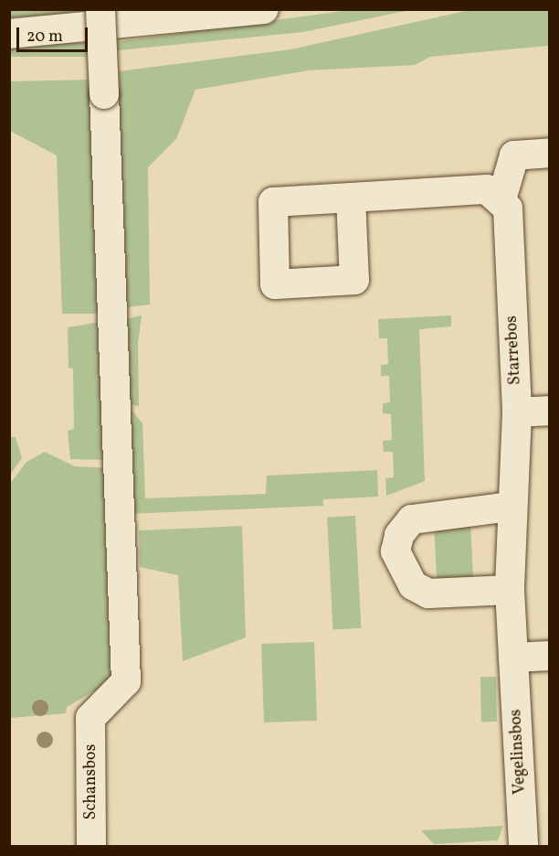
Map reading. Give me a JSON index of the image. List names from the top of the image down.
{
  "streets": {
    "street": ["Starrebos", "Vegelinsbos", "Schansbos"]
  },
  "crossings": [
    ["Starrebos", "Vegelinsbos"]
  ],
  "scale_bar": "20 m"
}
